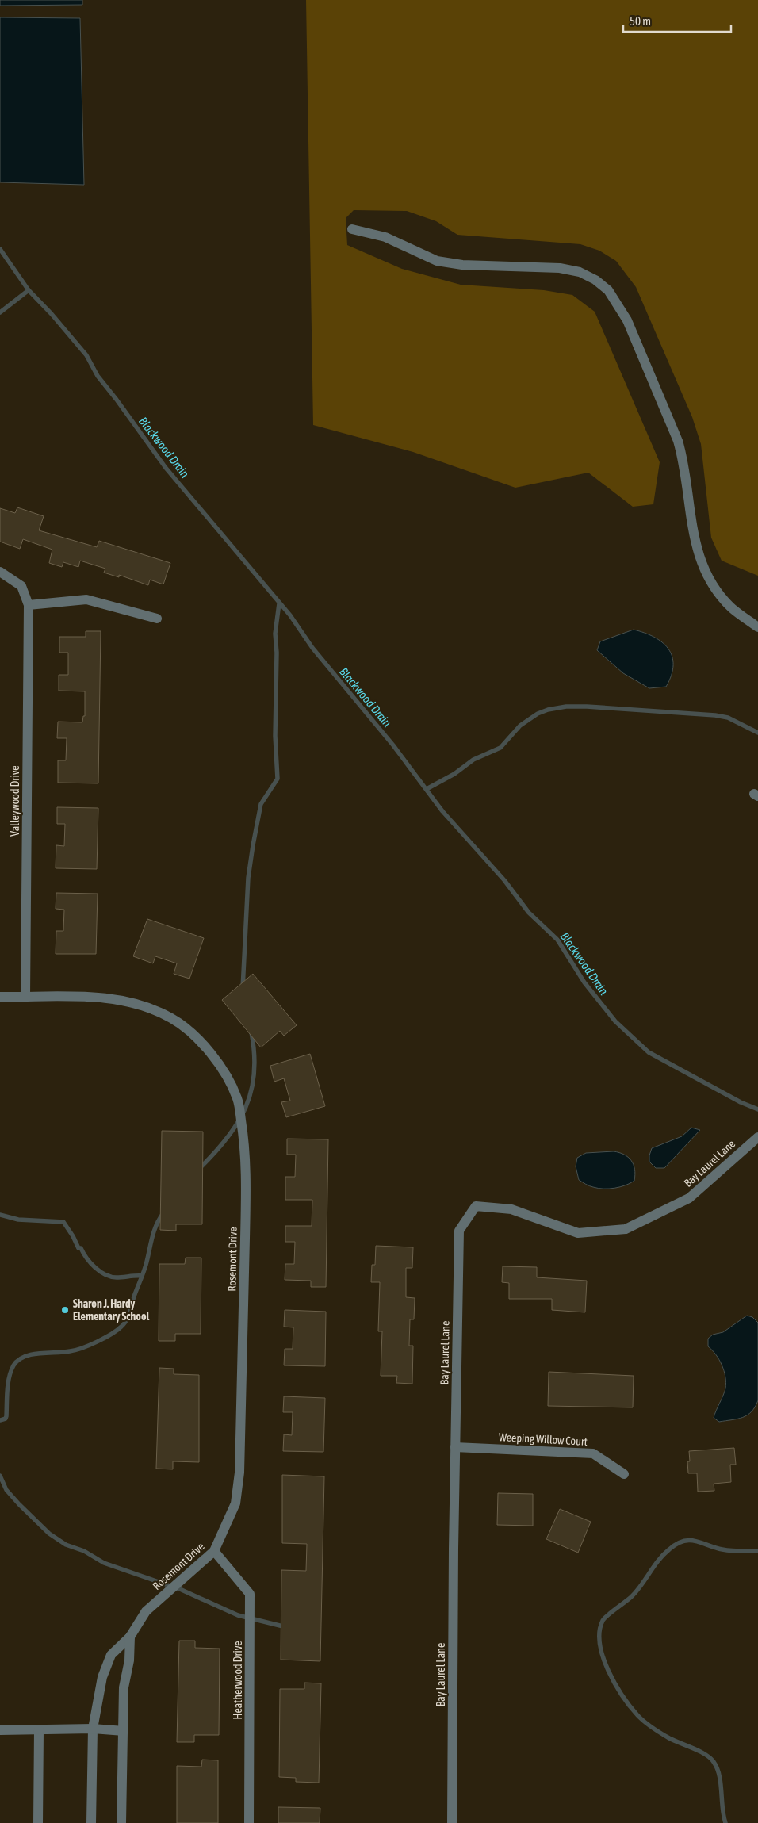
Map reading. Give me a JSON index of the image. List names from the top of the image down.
{
  "streets": {
    "street": [
      "Valleywood Drive",
      "Bay Laurel Lane",
      "Rosemont Drive",
      "Weeping Willow Court",
      "Heatherwood Drive"
    ]
  },
  "crossings": [
    ["Valleywood Drive", "Rosemont Drive"],
    ["Bay Laurel Lane", "Weeping Willow Court"],
    ["Rosemont Drive", "Heatherwood Drive"]
  ],
  "water": ["Blackwood Drain"],
  "places": ["Sharon J. Hardy Elementary School"],
  "scale_bar": "50 m"
}
